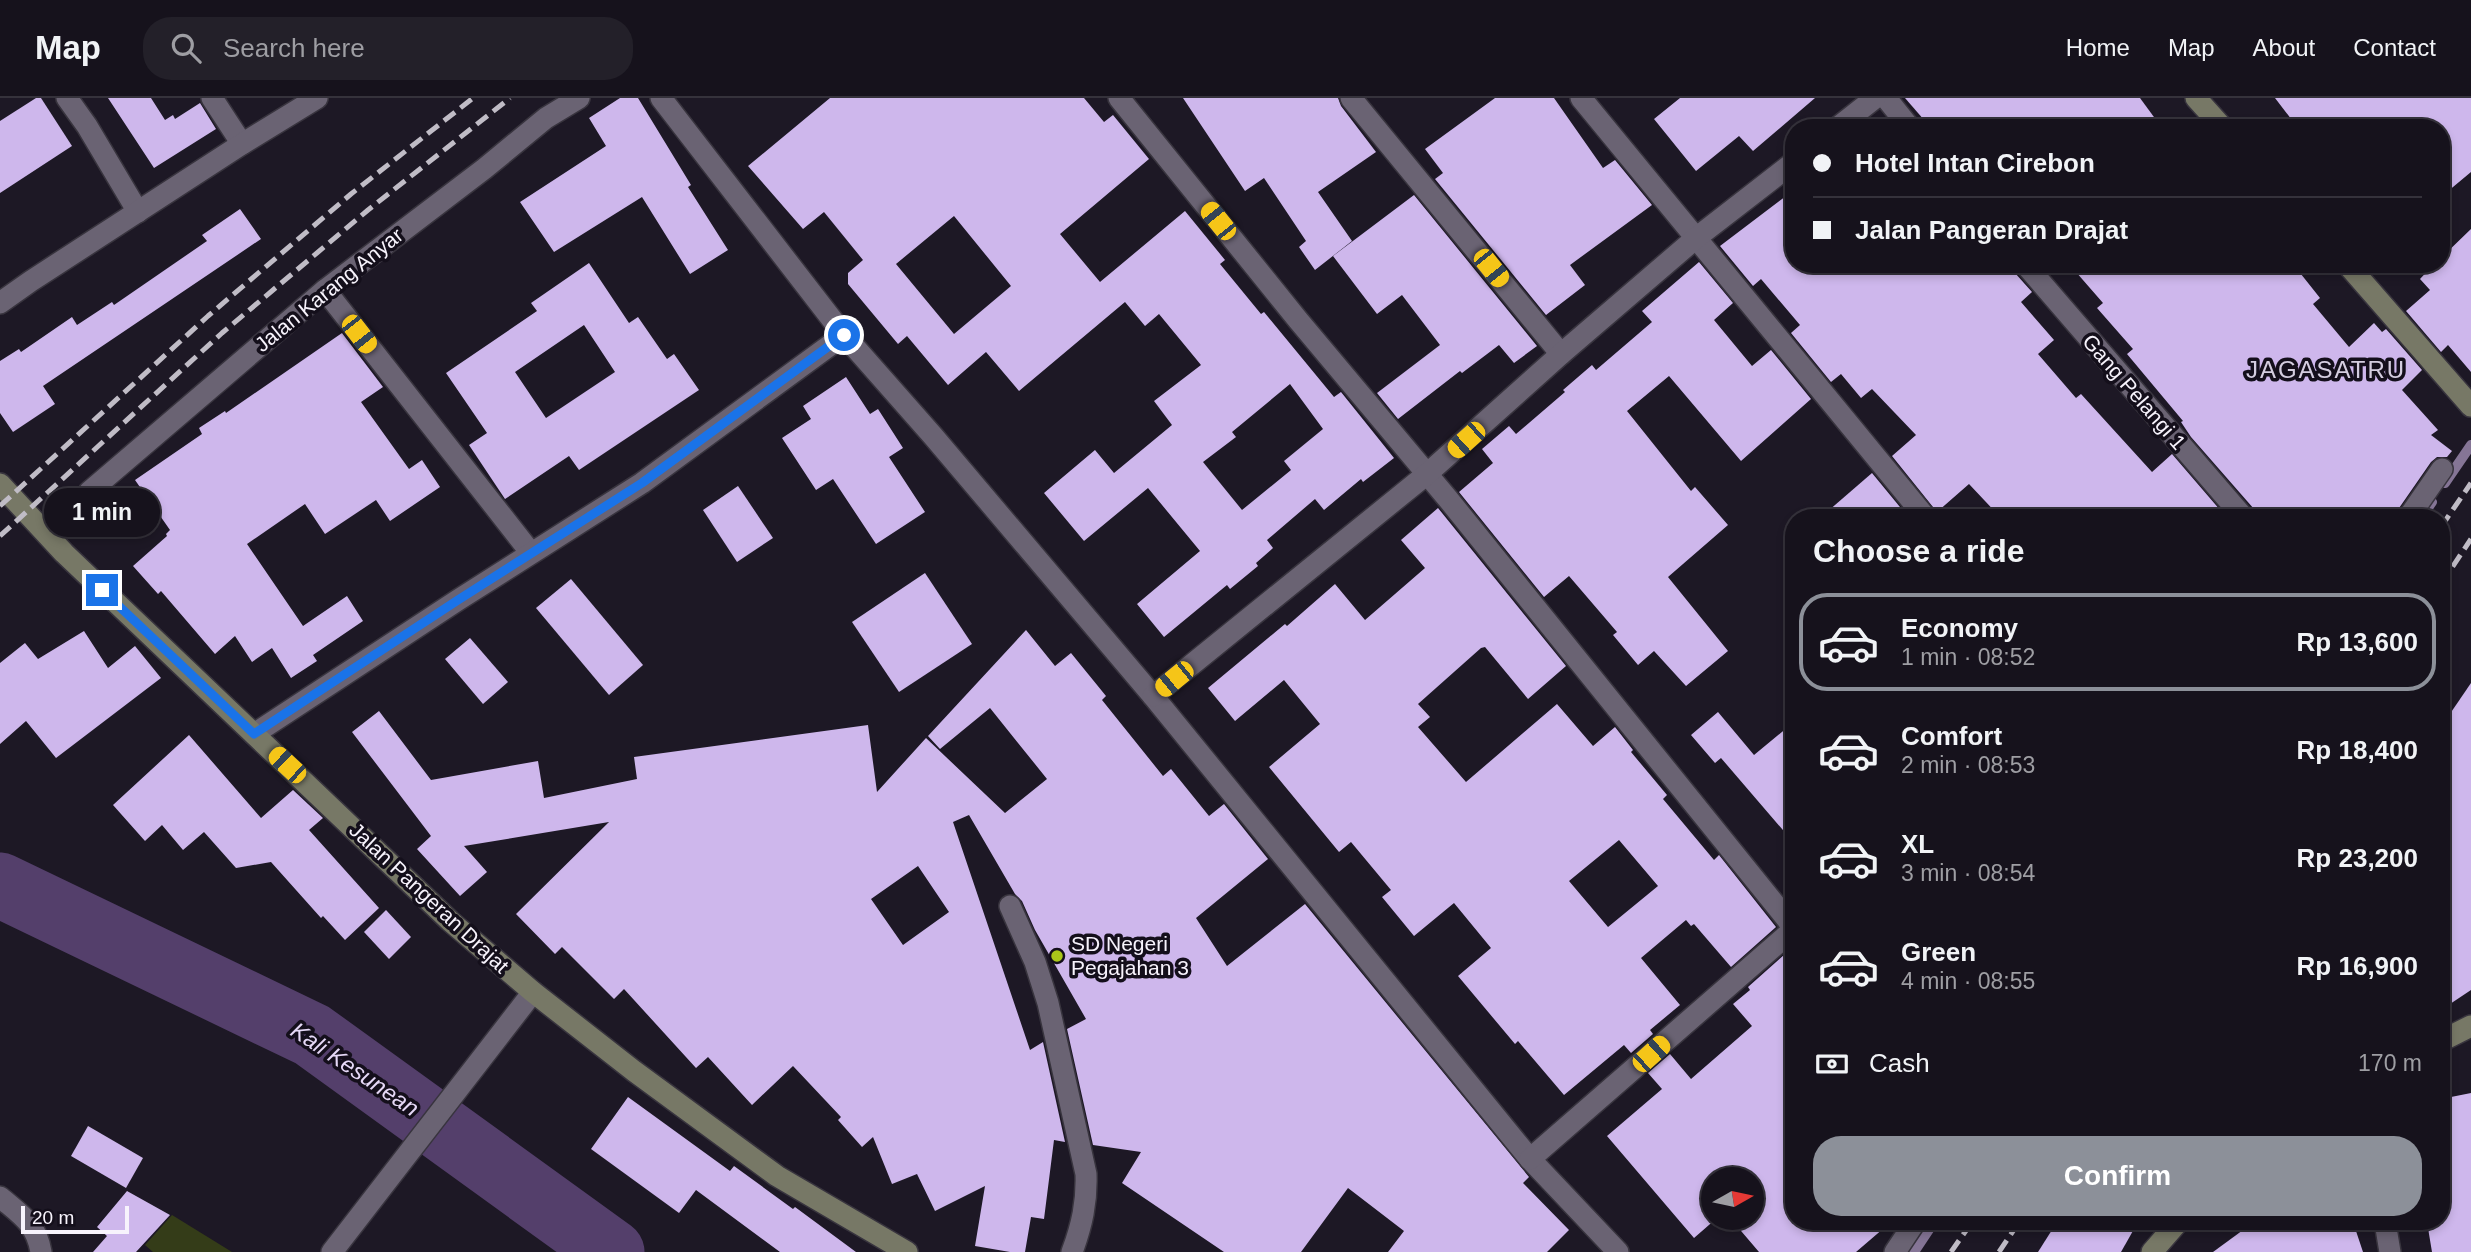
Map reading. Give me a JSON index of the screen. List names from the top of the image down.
{
  "streets": {
    "street": ["Jalan Karang Anyar", "Gang Pelangi 1", "Jalan Pangeran Drajat"]
  },
  "districts": ["JAGASATRU"],
  "water": ["Kali Kesunean"],
  "places": ["SD Negeri Pegajahan 3"],
  "scale_bar": "20 m",
  "north": "right",
  "page": {
    "header": "Map",
    "search": "Search here",
    "nav": [
      "Home",
      "Map",
      "About",
      "Contact"
    ],
    "banner": ["Hotel Intan Cirebon", "Jalan Pangeran Drajat"],
    "bubble": "1 min",
    "heading": "Choose a ride",
    "list": [
      {
        "name": "Economy",
        "note": "1 min · 08:52",
        "value": "Rp 13,600"
      },
      {
        "name": "Comfort",
        "note": "2 min · 08:53",
        "value": "Rp 18,400"
      },
      {
        "name": "XL",
        "note": "3 min · 08:54",
        "value": "Rp 23,200"
      },
      {
        "name": "Green",
        "note": "4 min · 08:55",
        "value": "Rp 16,900"
      }
    ],
    "pay": ["Cash", "170 m"],
    "buttons": "Confirm",
    "scale": "20 m"
  }
}
